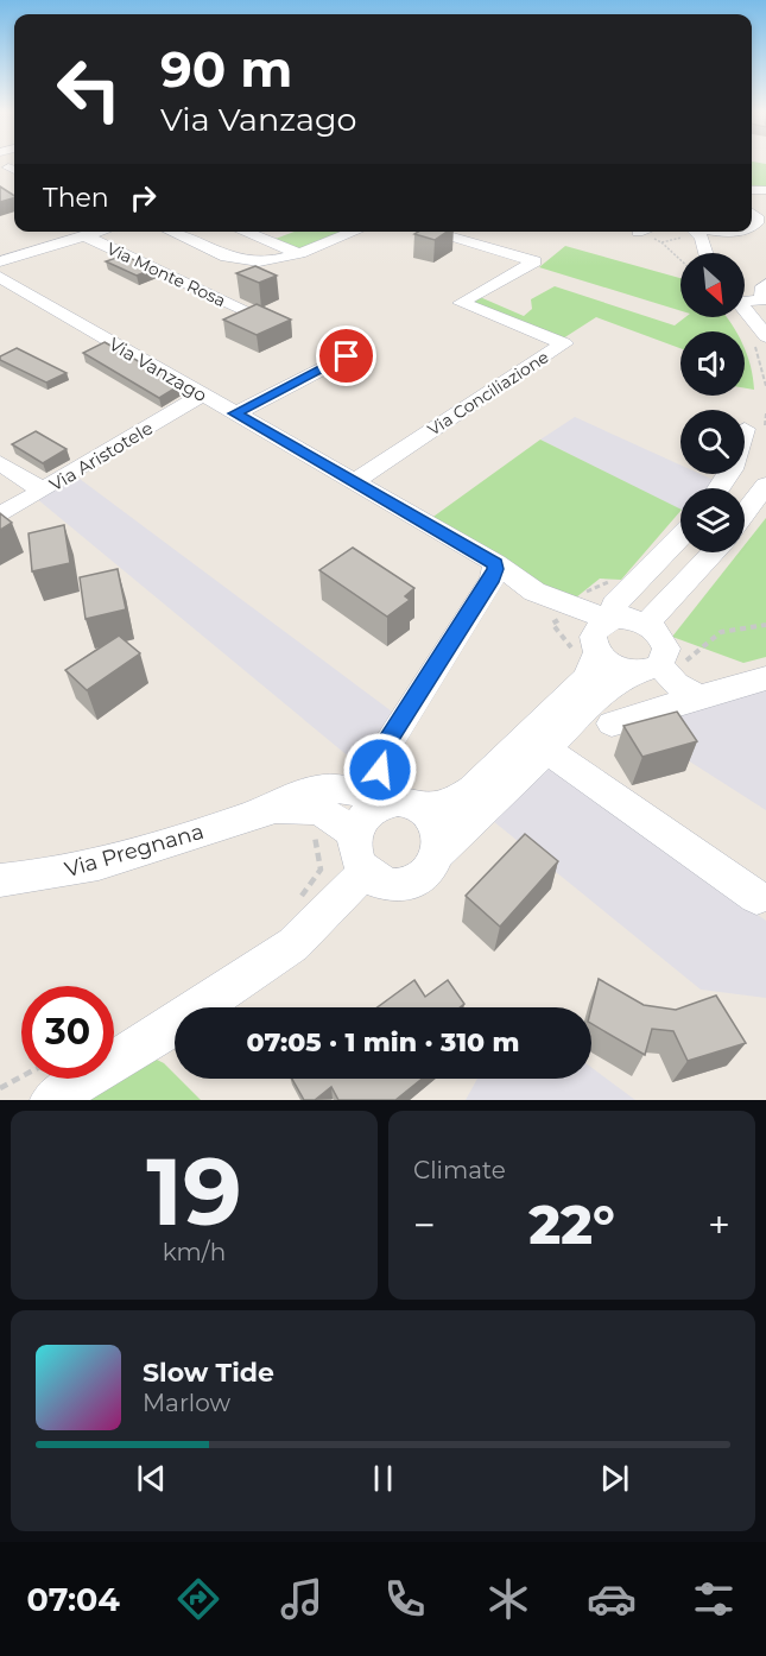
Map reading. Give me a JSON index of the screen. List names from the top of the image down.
{
  "streets": {
    "street": [
      "Via Monte Rosa",
      "Via Vanzago",
      "Via Conciliazione",
      "Via Aristotele",
      "Via Pregnana"
    ]
  },
  "crossings": [
    ["Via Vanzago", "Via Conciliazione"],
    ["Via Vanzago", "Via Aristotele"]
  ],
  "north": "bottom right",
  "page": {
    "turn": ["90 m", "Via Vanzago"],
    "then": "Then",
    "limit": "30",
    "trip": "07:05 · 1 min · 310 m",
    "tile": [
      ["19", "km/h"],
      "Climate"
    ],
    "heat": ["−", "22°", "+"],
    "song": ["Slow Tide", "Marlow"],
    "tabs": "07:04"
  }
}
